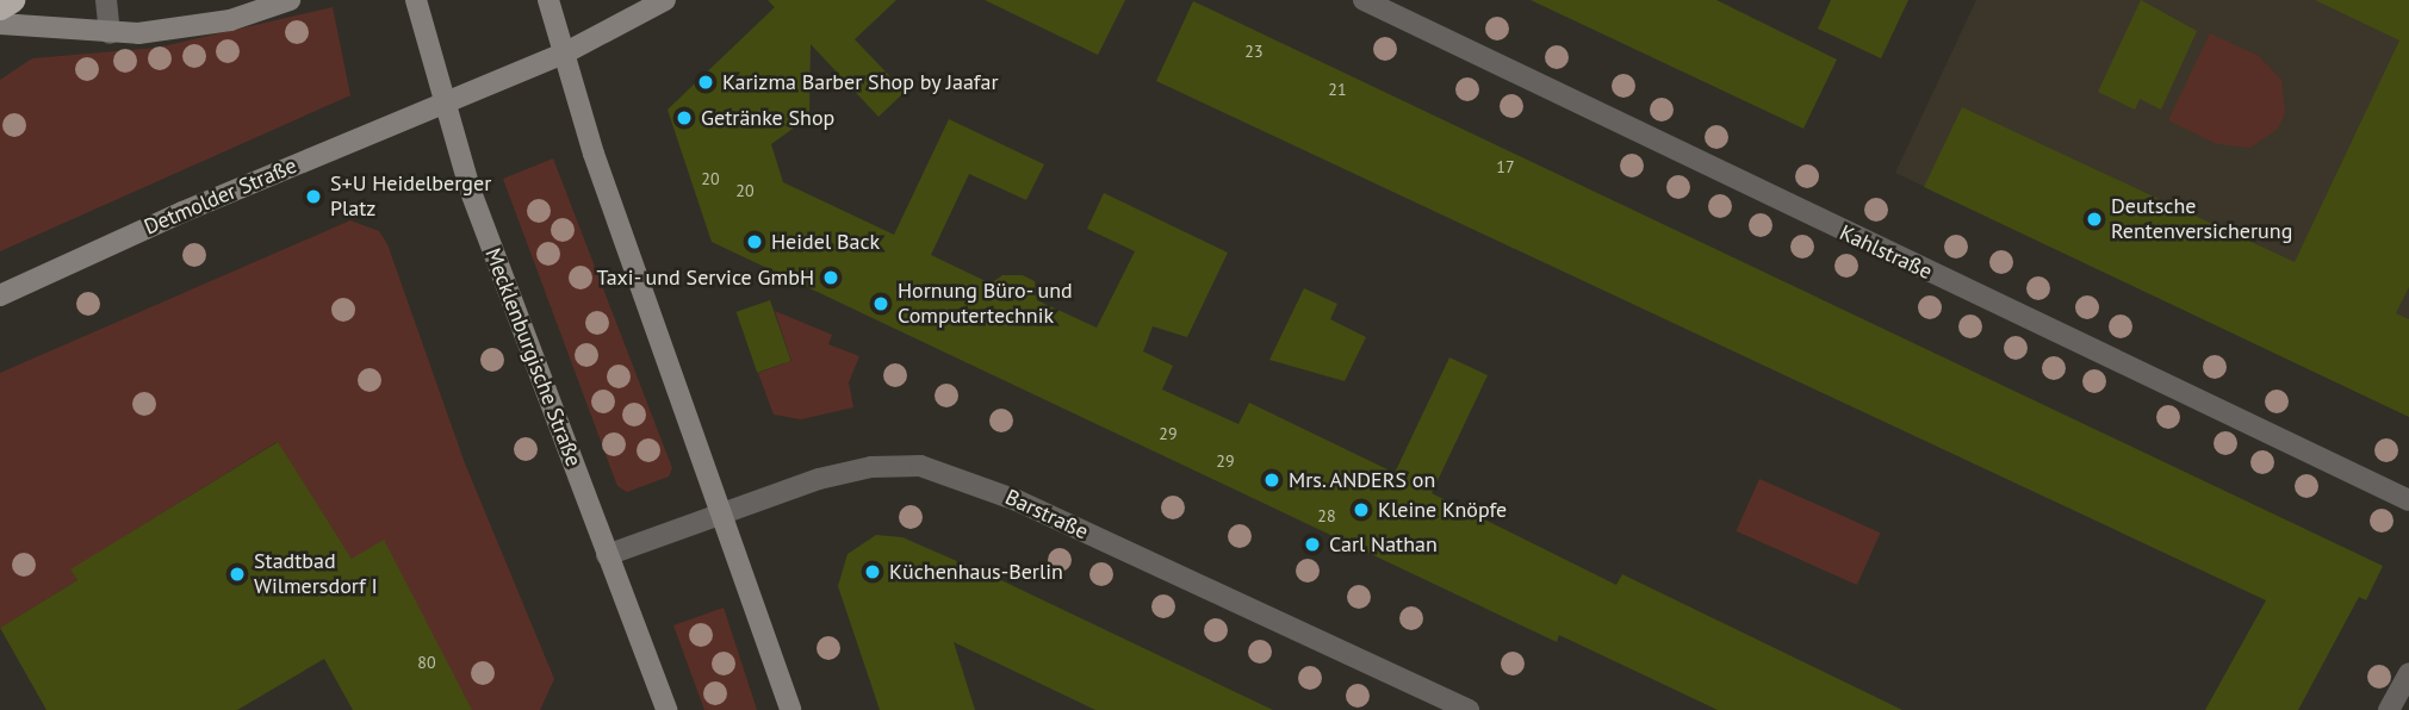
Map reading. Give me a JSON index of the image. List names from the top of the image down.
{
  "streets": {
    "main road": ["Detmolder Straße", "Mecklenburgische Straße"],
    "street": ["Kahlstraße", "Barstraße"]
  },
  "crossings": [
    ["Detmolder Straße", "Mecklenburgische Straße"],
    ["Mecklenburgische Straße", "Barstraße"]
  ],
  "places": [
    "Karizma Barber Shop by Jaafar",
    "Getränke Shop",
    "S+U Heidelberger Platz",
    "Deutsche Rentenversicherung",
    "Heidel Back",
    "Taxi- und Service GmbH",
    "Hornung Büro- und Computertechnik",
    "Mrs. ANDERS on",
    "Kleine Knöpfe",
    "Carl Nathan",
    "Küchenhaus-Berlin",
    "Stadtbad Wilmersdorf I"
  ],
  "house_numbers": [
    "23",
    "21",
    "17",
    "20",
    "20",
    "29",
    "29",
    "28",
    "80"
  ]
}
